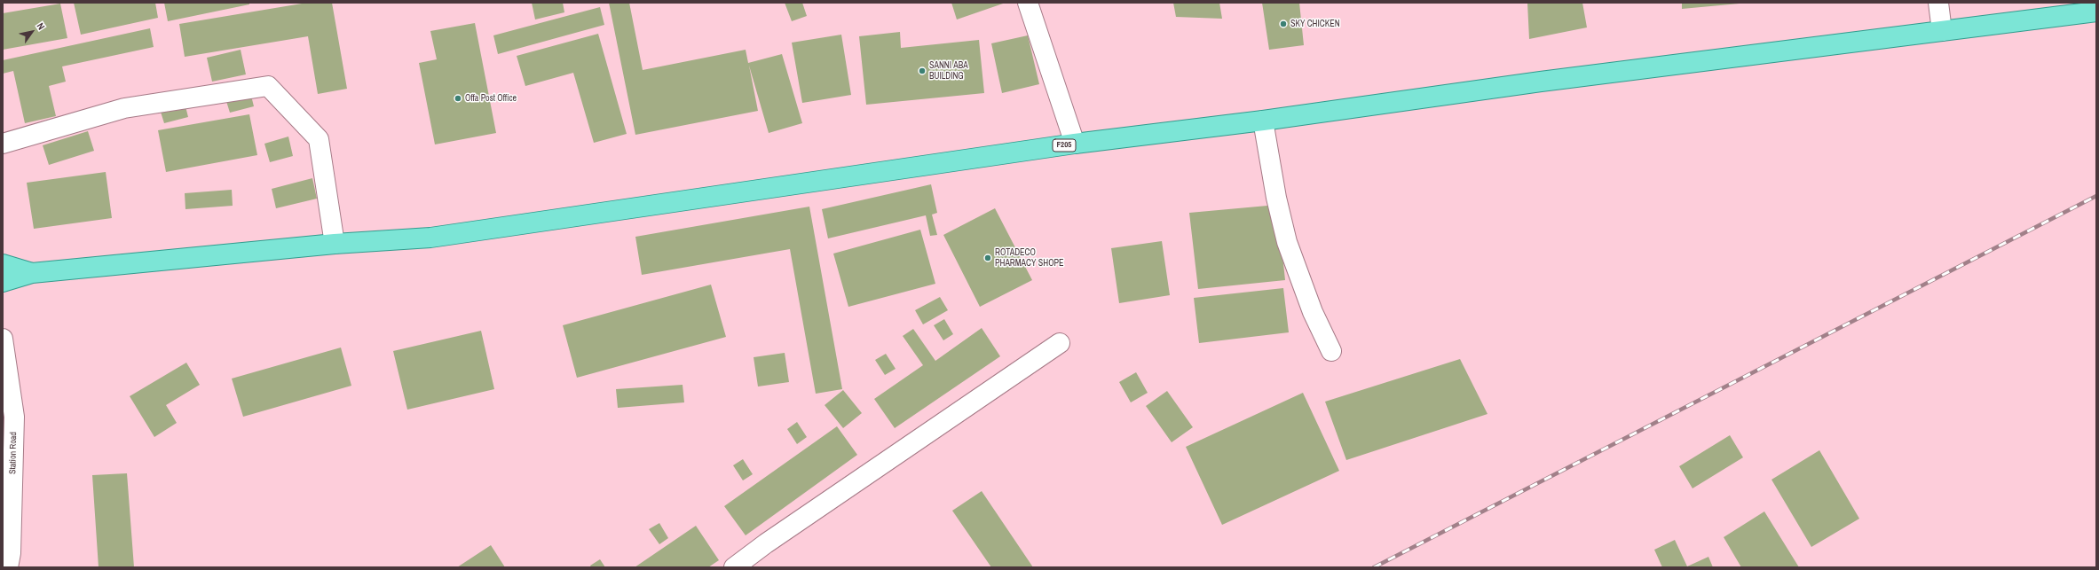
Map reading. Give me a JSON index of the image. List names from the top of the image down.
{
  "streets": {
    "main road": ["F205"],
    "street": ["Station Road"]
  },
  "places": [
    "SKY CHICKEN",
    "SANNI ABA BUILDING",
    "Offa Post Office",
    "ROTADECO PHARMACY SHOPE"
  ],
  "north": "top right"
}
